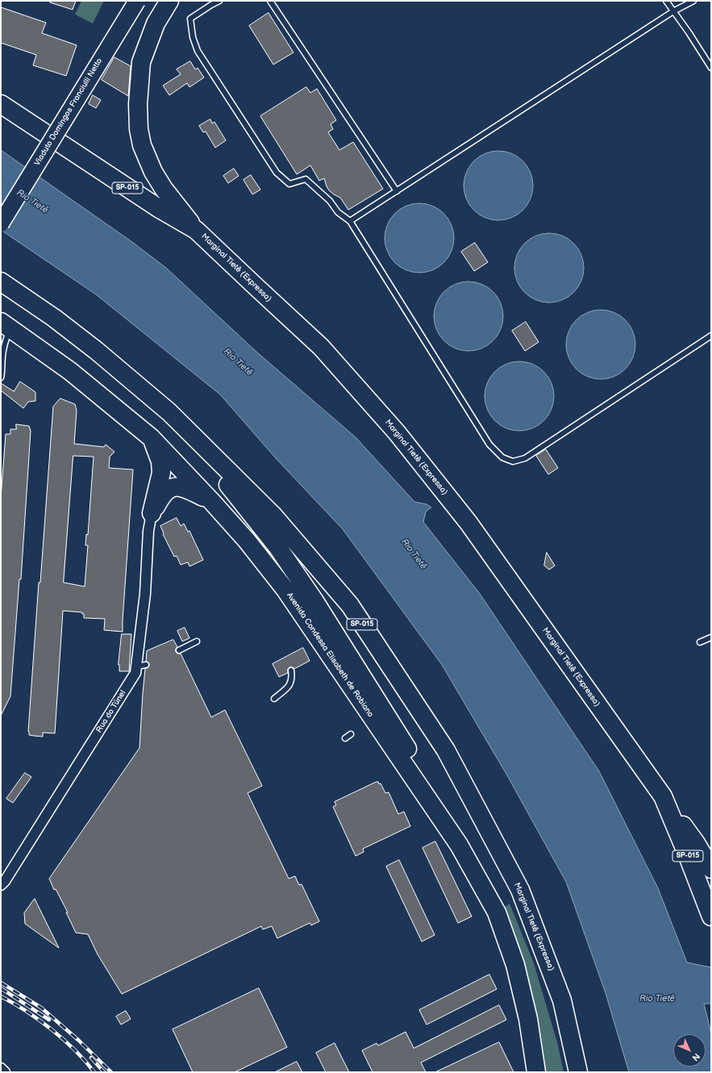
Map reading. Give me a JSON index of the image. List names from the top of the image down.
{
  "streets": {
    "highway": ["SP-015", "Marginal Tietê (Expressa)", "Avenida Condessa Elisabeth de Robiano"],
    "main road": ["Viaduto Domingos Franciulli Netto"],
    "street": ["Rua do Túnel"]
  },
  "water": ["Rio Tietê"],
  "north": "bottom right"
}
